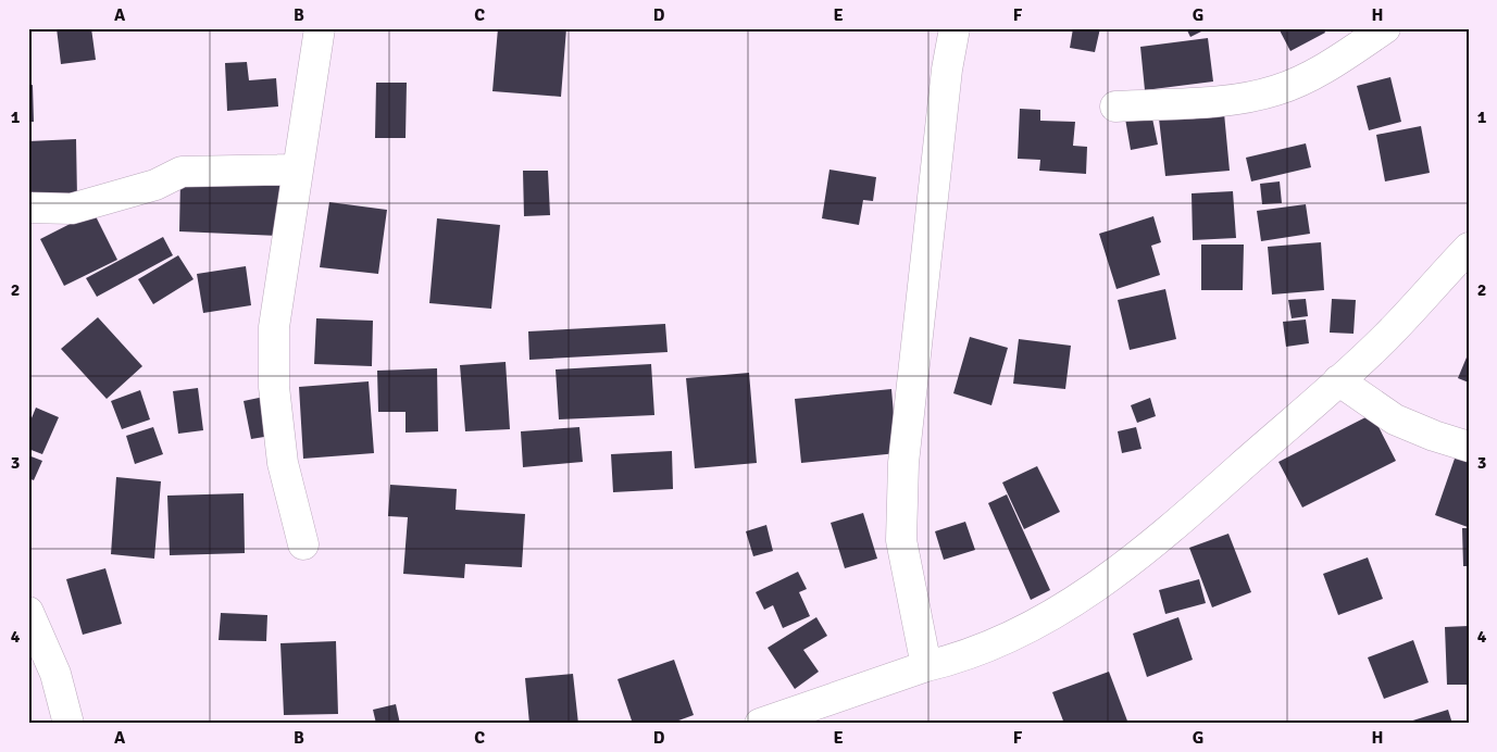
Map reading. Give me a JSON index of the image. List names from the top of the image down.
{
  "grid": {
    "columns": [
      "A",
      "B",
      "C",
      "D",
      "E",
      "F",
      "G",
      "H"
    ],
    "rows": [
      "1",
      "2",
      "3",
      "4"
    ]
  }
}
